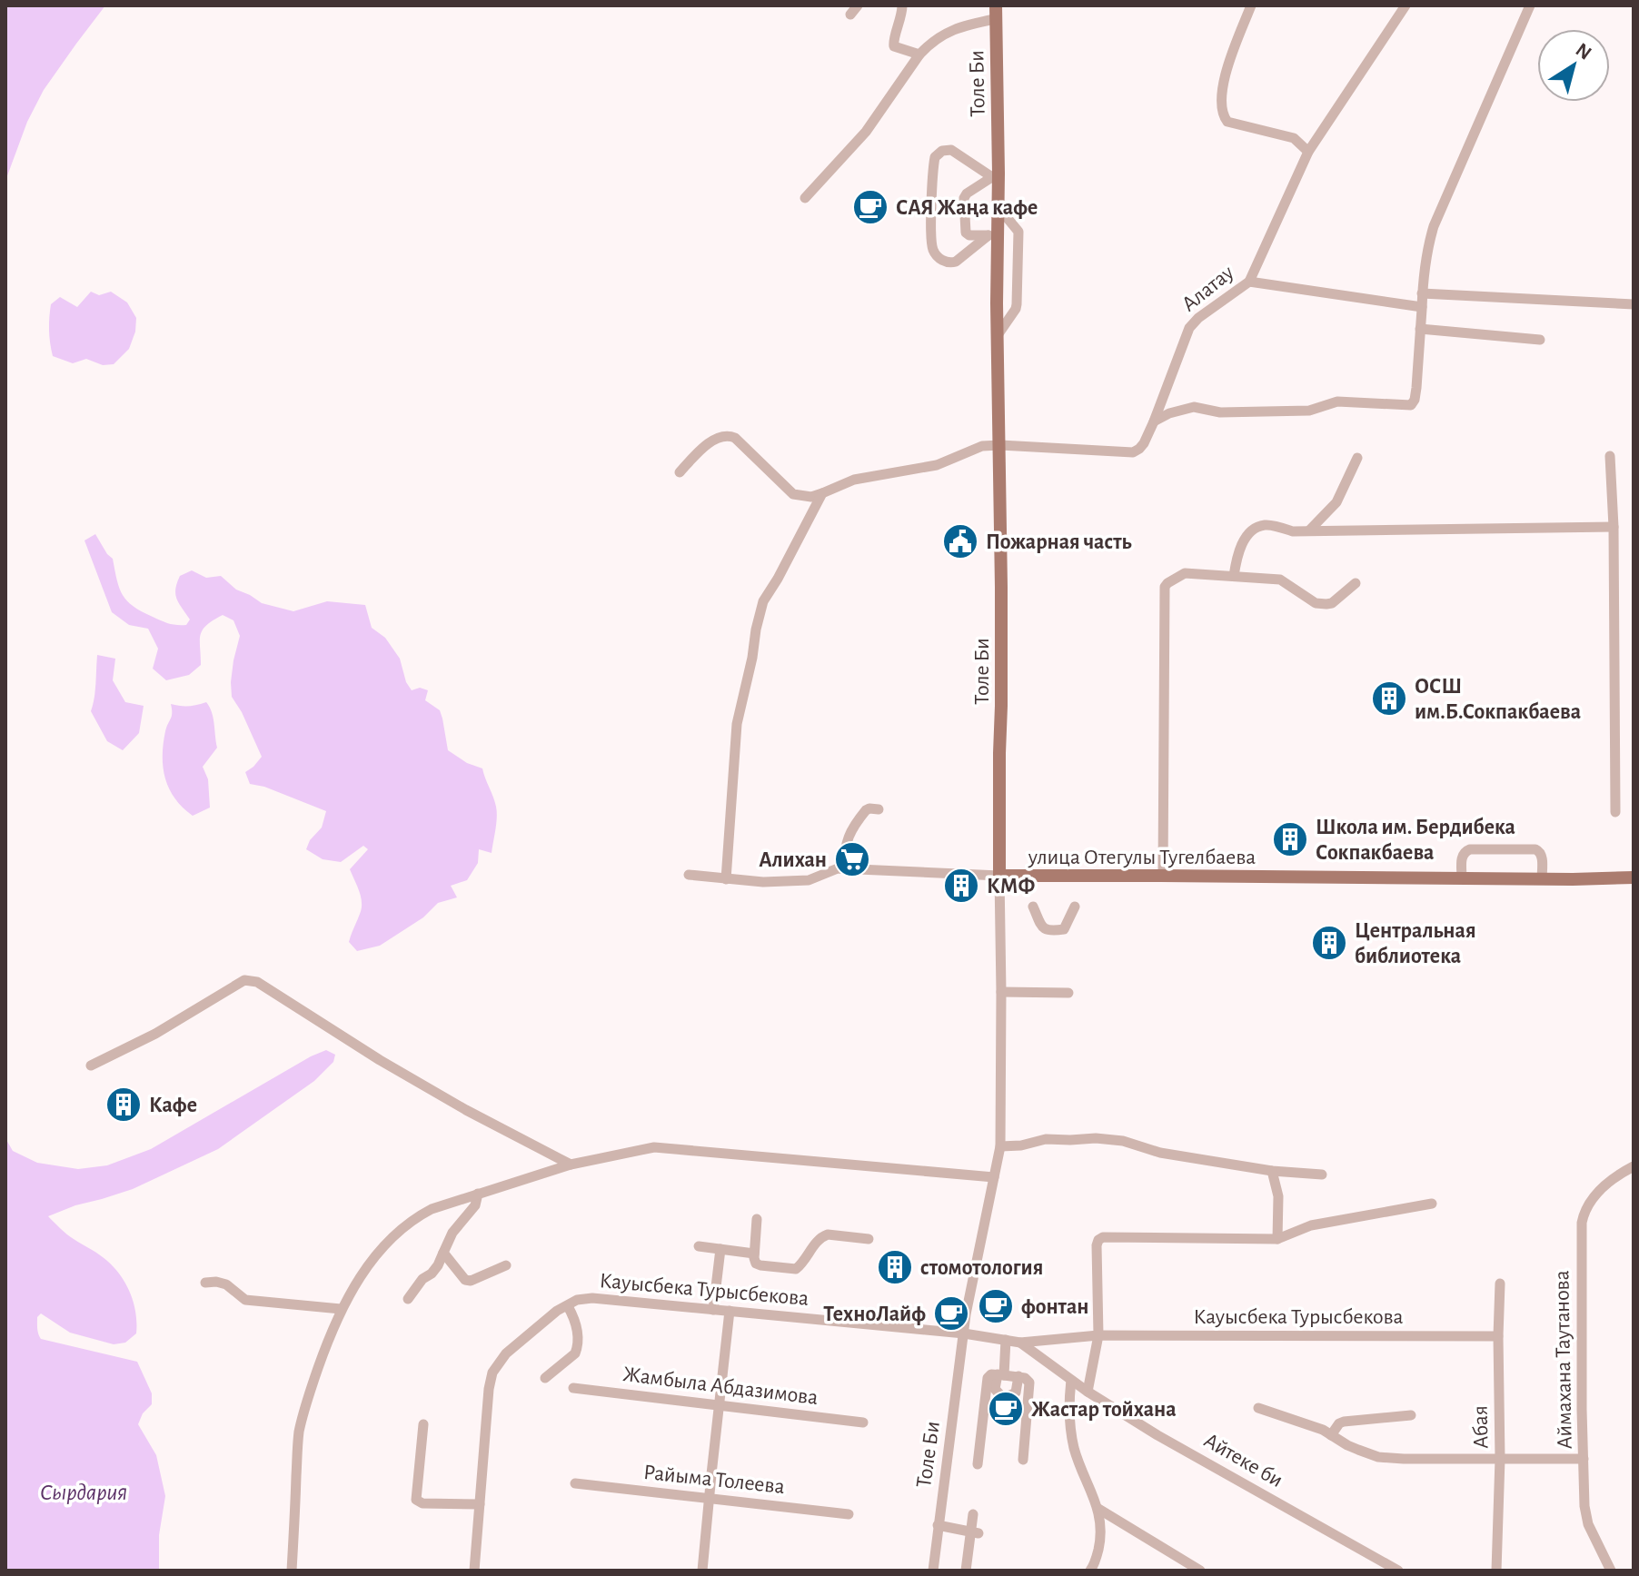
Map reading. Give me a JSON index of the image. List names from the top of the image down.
{
  "streets": {
    "main road": ["Толе Би", "улица Отегулы Тугелбаева"],
    "street": [
      "Алатау",
      "Кауысбека Турысбекова",
      "Аймахана Таутанова",
      "Жамбыла Абдазимова",
      "Абая",
      "Айтеке би",
      "Райыма Толеева"
    ]
  },
  "crossings": [
    ["Толе Би", "Алатау"],
    ["Толе Би", "улица Отегулы Тугелбаева"],
    ["Толе Би", "Кауысбека Турысбекова"],
    ["Кауысбека Турысбекова", "Абая"],
    ["Кауысбека Турысбекова", "Айтеке би"]
  ],
  "water": ["Сырдария"],
  "places": {
    "cafe": [
      "САЯ Жаңа кафе",
      "фонтан",
      "ТехноЛайф",
      "Жастар тойхана"
    ],
    "public building": ["Пожарная часть"],
    "building": [
      "ОСШ им.Б.Сокпакбаева",
      "Школа им. Бердибека Сокпакбаева",
      "КМФ",
      "Центральная библиотека",
      "Кафе",
      "стомотология"
    ],
    "supermarket": ["Алихан"]
  },
  "north": "top right"
}
